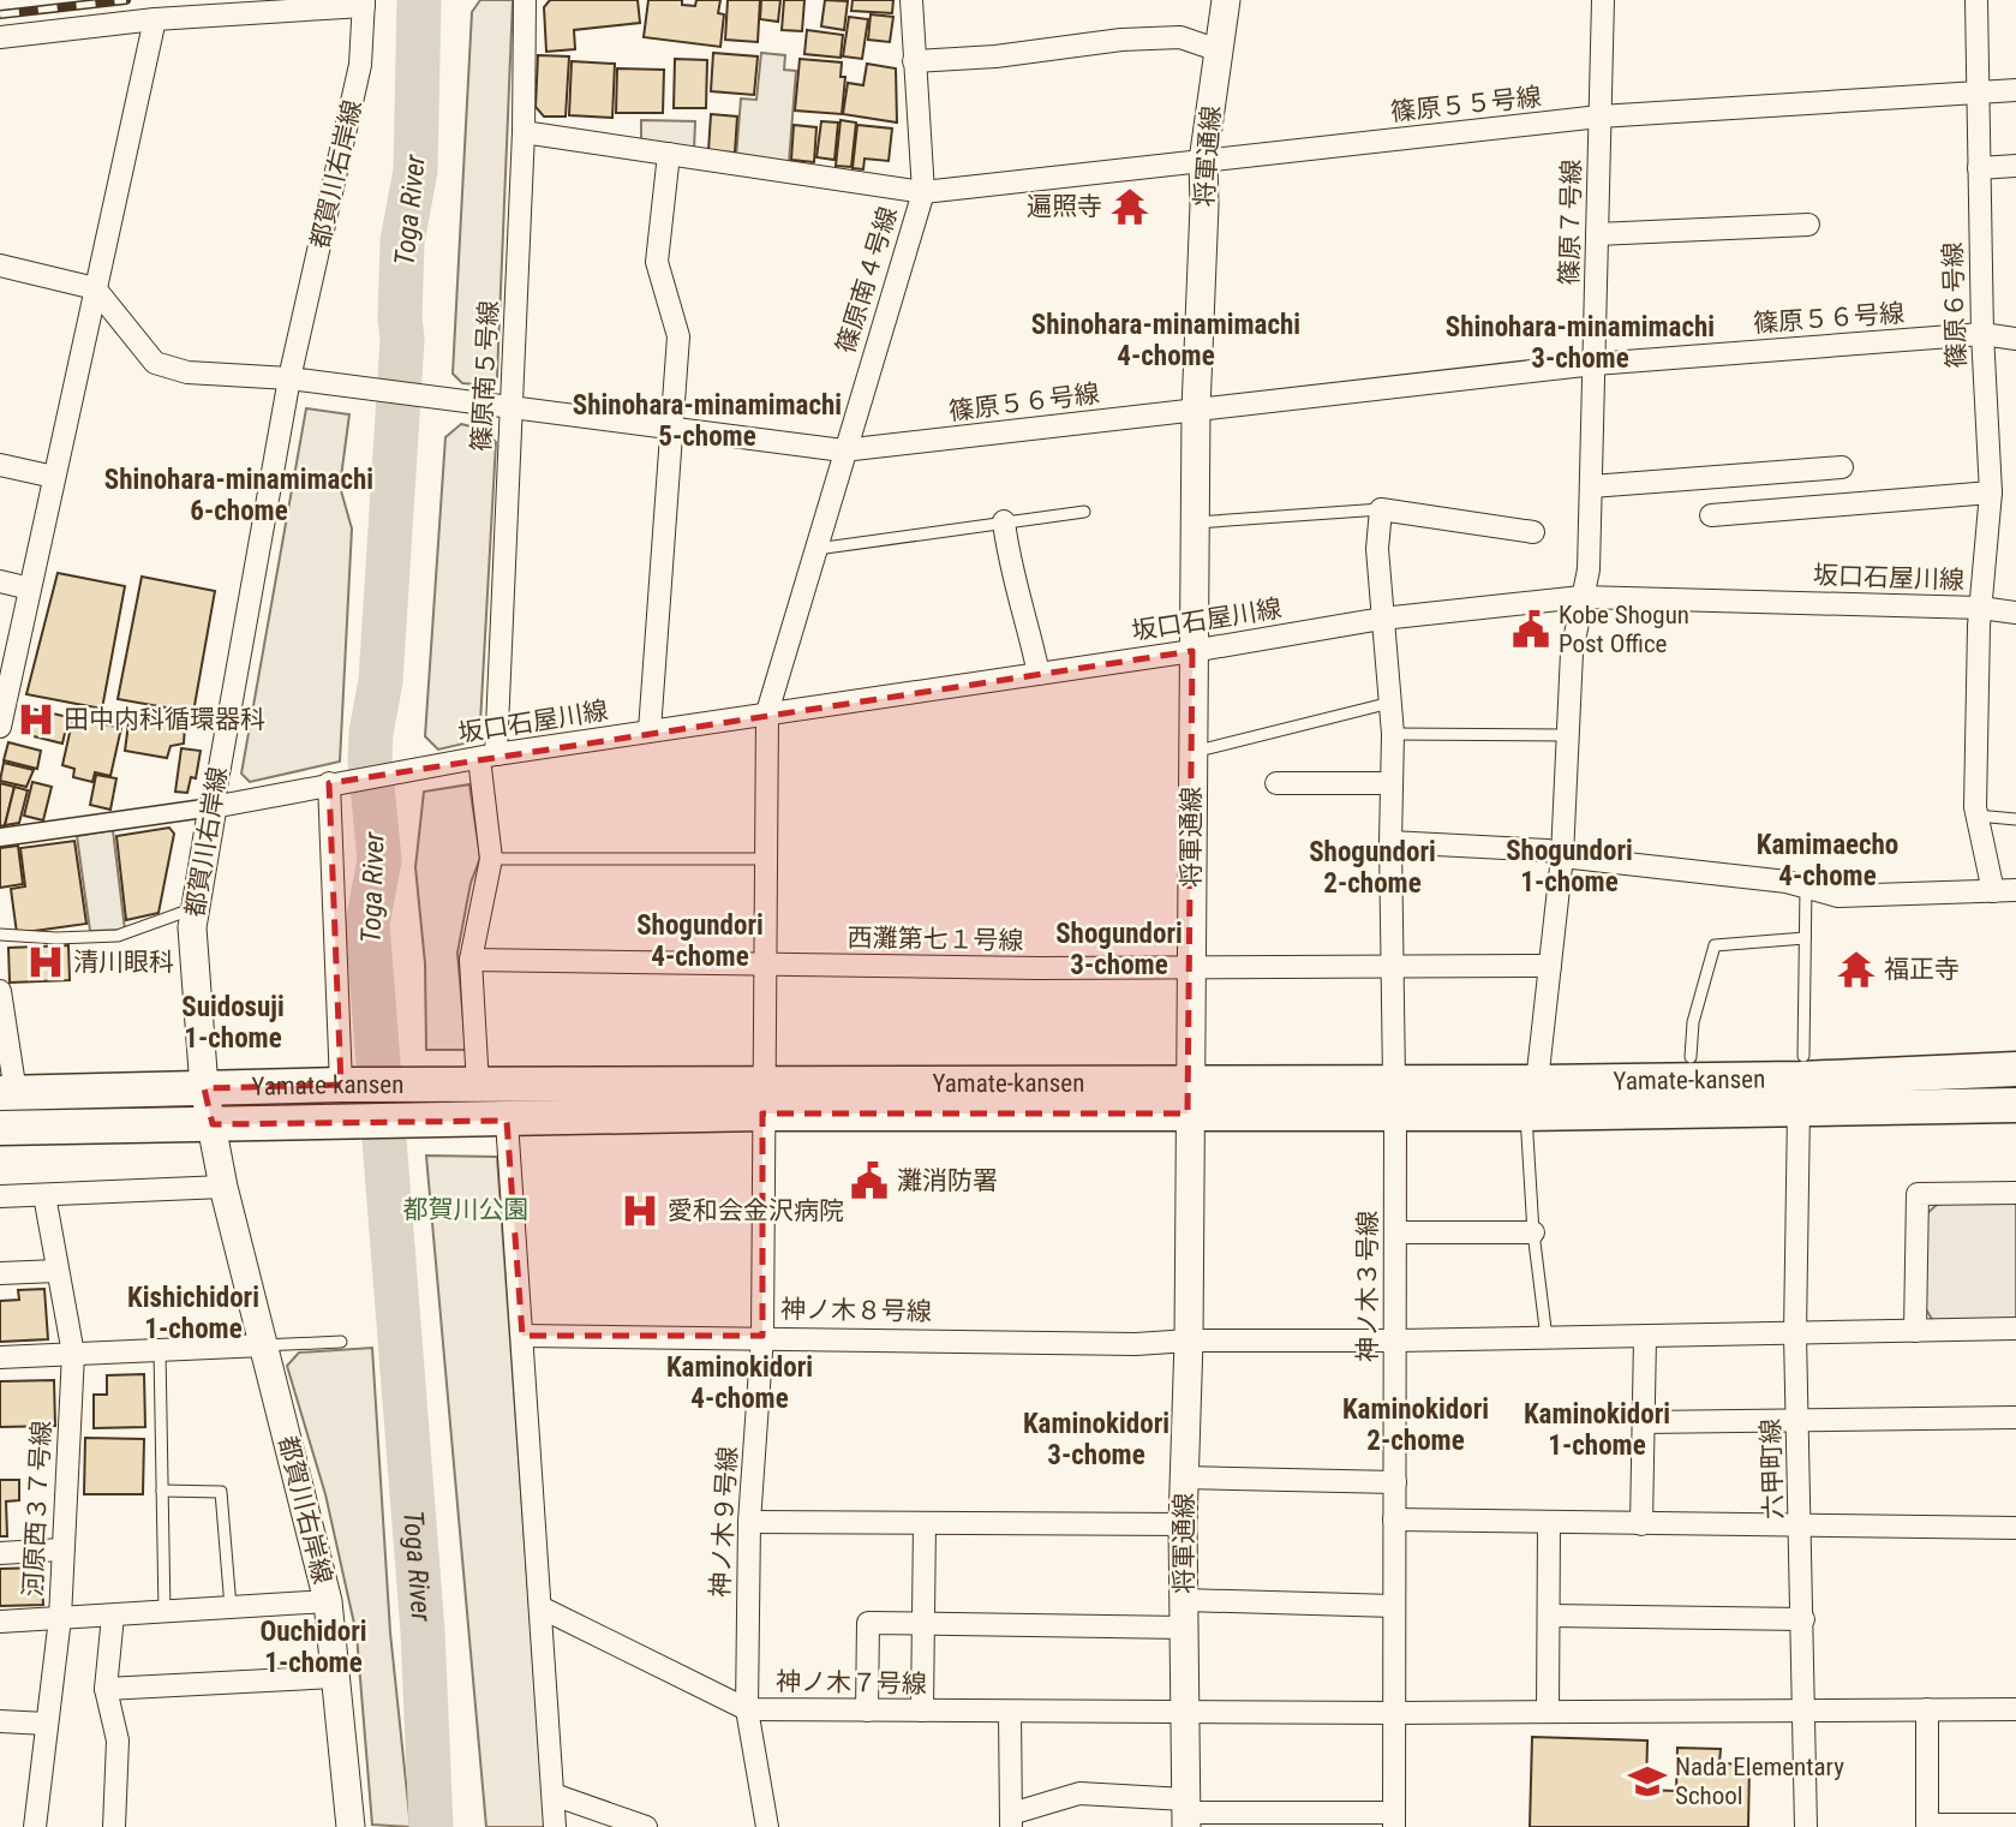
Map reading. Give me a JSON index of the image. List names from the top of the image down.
{
  "streets": {
    "main road": ["Yamate-kansen"],
    "street": [
      "篠原５５号線",
      "将軍通線",
      "都賀川右岸線",
      "篠原７号線",
      "篠原南４号線",
      "篠原６号線",
      "篠原５６号線",
      "篠原南５号線",
      "坂口石屋川線",
      "西灘第七１号線",
      "神ノ木３号線",
      "神ノ木８号線",
      "六甲町線",
      "河原西３７号線",
      "神ノ木９号線",
      "神ノ木７号線"
    ]
  },
  "crossings": [
    ["篠原５５号線", "将軍通線"],
    ["篠原５５号線", "篠原７号線"],
    ["篠原５５号線", "篠原南４号線"],
    ["篠原５５号線", "篠原６号線"],
    ["篠原５５号線", "篠原南５号線"],
    ["将軍通線", "篠原５６号線"],
    ["将軍通線", "坂口石屋川線"],
    ["将軍通線", "西灘第七１号線"],
    ["将軍通線", "Yamate-kansen"],
    ["将軍通線", "神ノ木８号線"],
    ["将軍通線", "神ノ木７号線"],
    ["都賀川右岸線", "篠原５６号線"],
    ["都賀川右岸線", "Yamate-kansen"],
    ["篠原７号線", "篠原５６号線"],
    ["篠原７号線", "坂口石屋川線"],
    ["篠原７号線", "西灘第七１号線"],
    ["篠原７号線", "Yamate-kansen"],
    ["篠原南４号線", "篠原５６号線"],
    ["篠原南４号線", "坂口石屋川線"],
    ["篠原南４号線", "神ノ木９号線"],
    ["篠原６号線", "篠原５６号線"],
    ["篠原６号線", "坂口石屋川線"],
    ["篠原５６号線", "篠原南５号線"],
    ["篠原南５号線", "坂口石屋川線"],
    ["篠原南５号線", "西灘第七１号線"],
    ["篠原南５号線", "Yamate-kansen"],
    ["坂口石屋川線", "神ノ木３号線"],
    ["西灘第七１号線", "神ノ木３号線"],
    ["西灘第七１号線", "神ノ木９号線"],
    ["Yamate-kansen", "神ノ木３号線"],
    ["Yamate-kansen", "六甲町線"],
    ["Yamate-kansen", "神ノ木９号線"],
    ["神ノ木３号線", "神ノ木８号線"],
    ["神ノ木３号線", "神ノ木７号線"],
    ["神ノ木８号線", "六甲町線"],
    ["神ノ木８号線", "神ノ木９号線"],
    ["六甲町線", "神ノ木７号線"],
    ["神ノ木９号線", "神ノ木７号線"]
  ],
  "districts": [
    "Shinohara-minamimachi 4-chome",
    "Shinohara-minamimachi 3-chome",
    "Shinohara-minamimachi 5-chome",
    "Shinohara-minamimachi 6-chome",
    "Kamimaecho 4-chome",
    "Shogundori 1-chome",
    "Shogundori 2-chome",
    "Shogundori 4-chome",
    "Shogundori 3-chome",
    "Suidosuji 1-chome",
    "Kishichidori 1-chome",
    "Kaminokidori 4-chome",
    "Kaminokidori 2-chome",
    "Kaminokidori 1-chome",
    "Kaminokidori 3-chome",
    "Ouchidori 1-chome"
  ],
  "water": ["Toga River"],
  "parks": ["都賀川公園"],
  "places": {
    "temple": ["遍照寺", "福正寺"],
    "public building": ["Kobe Shogun Post Office", "灘消防署"],
    "hospital": ["田中内科循環器科", "清川眼科", "愛和会金沢病院"],
    "school or university": ["Nada Elementary School"]
  }
}
